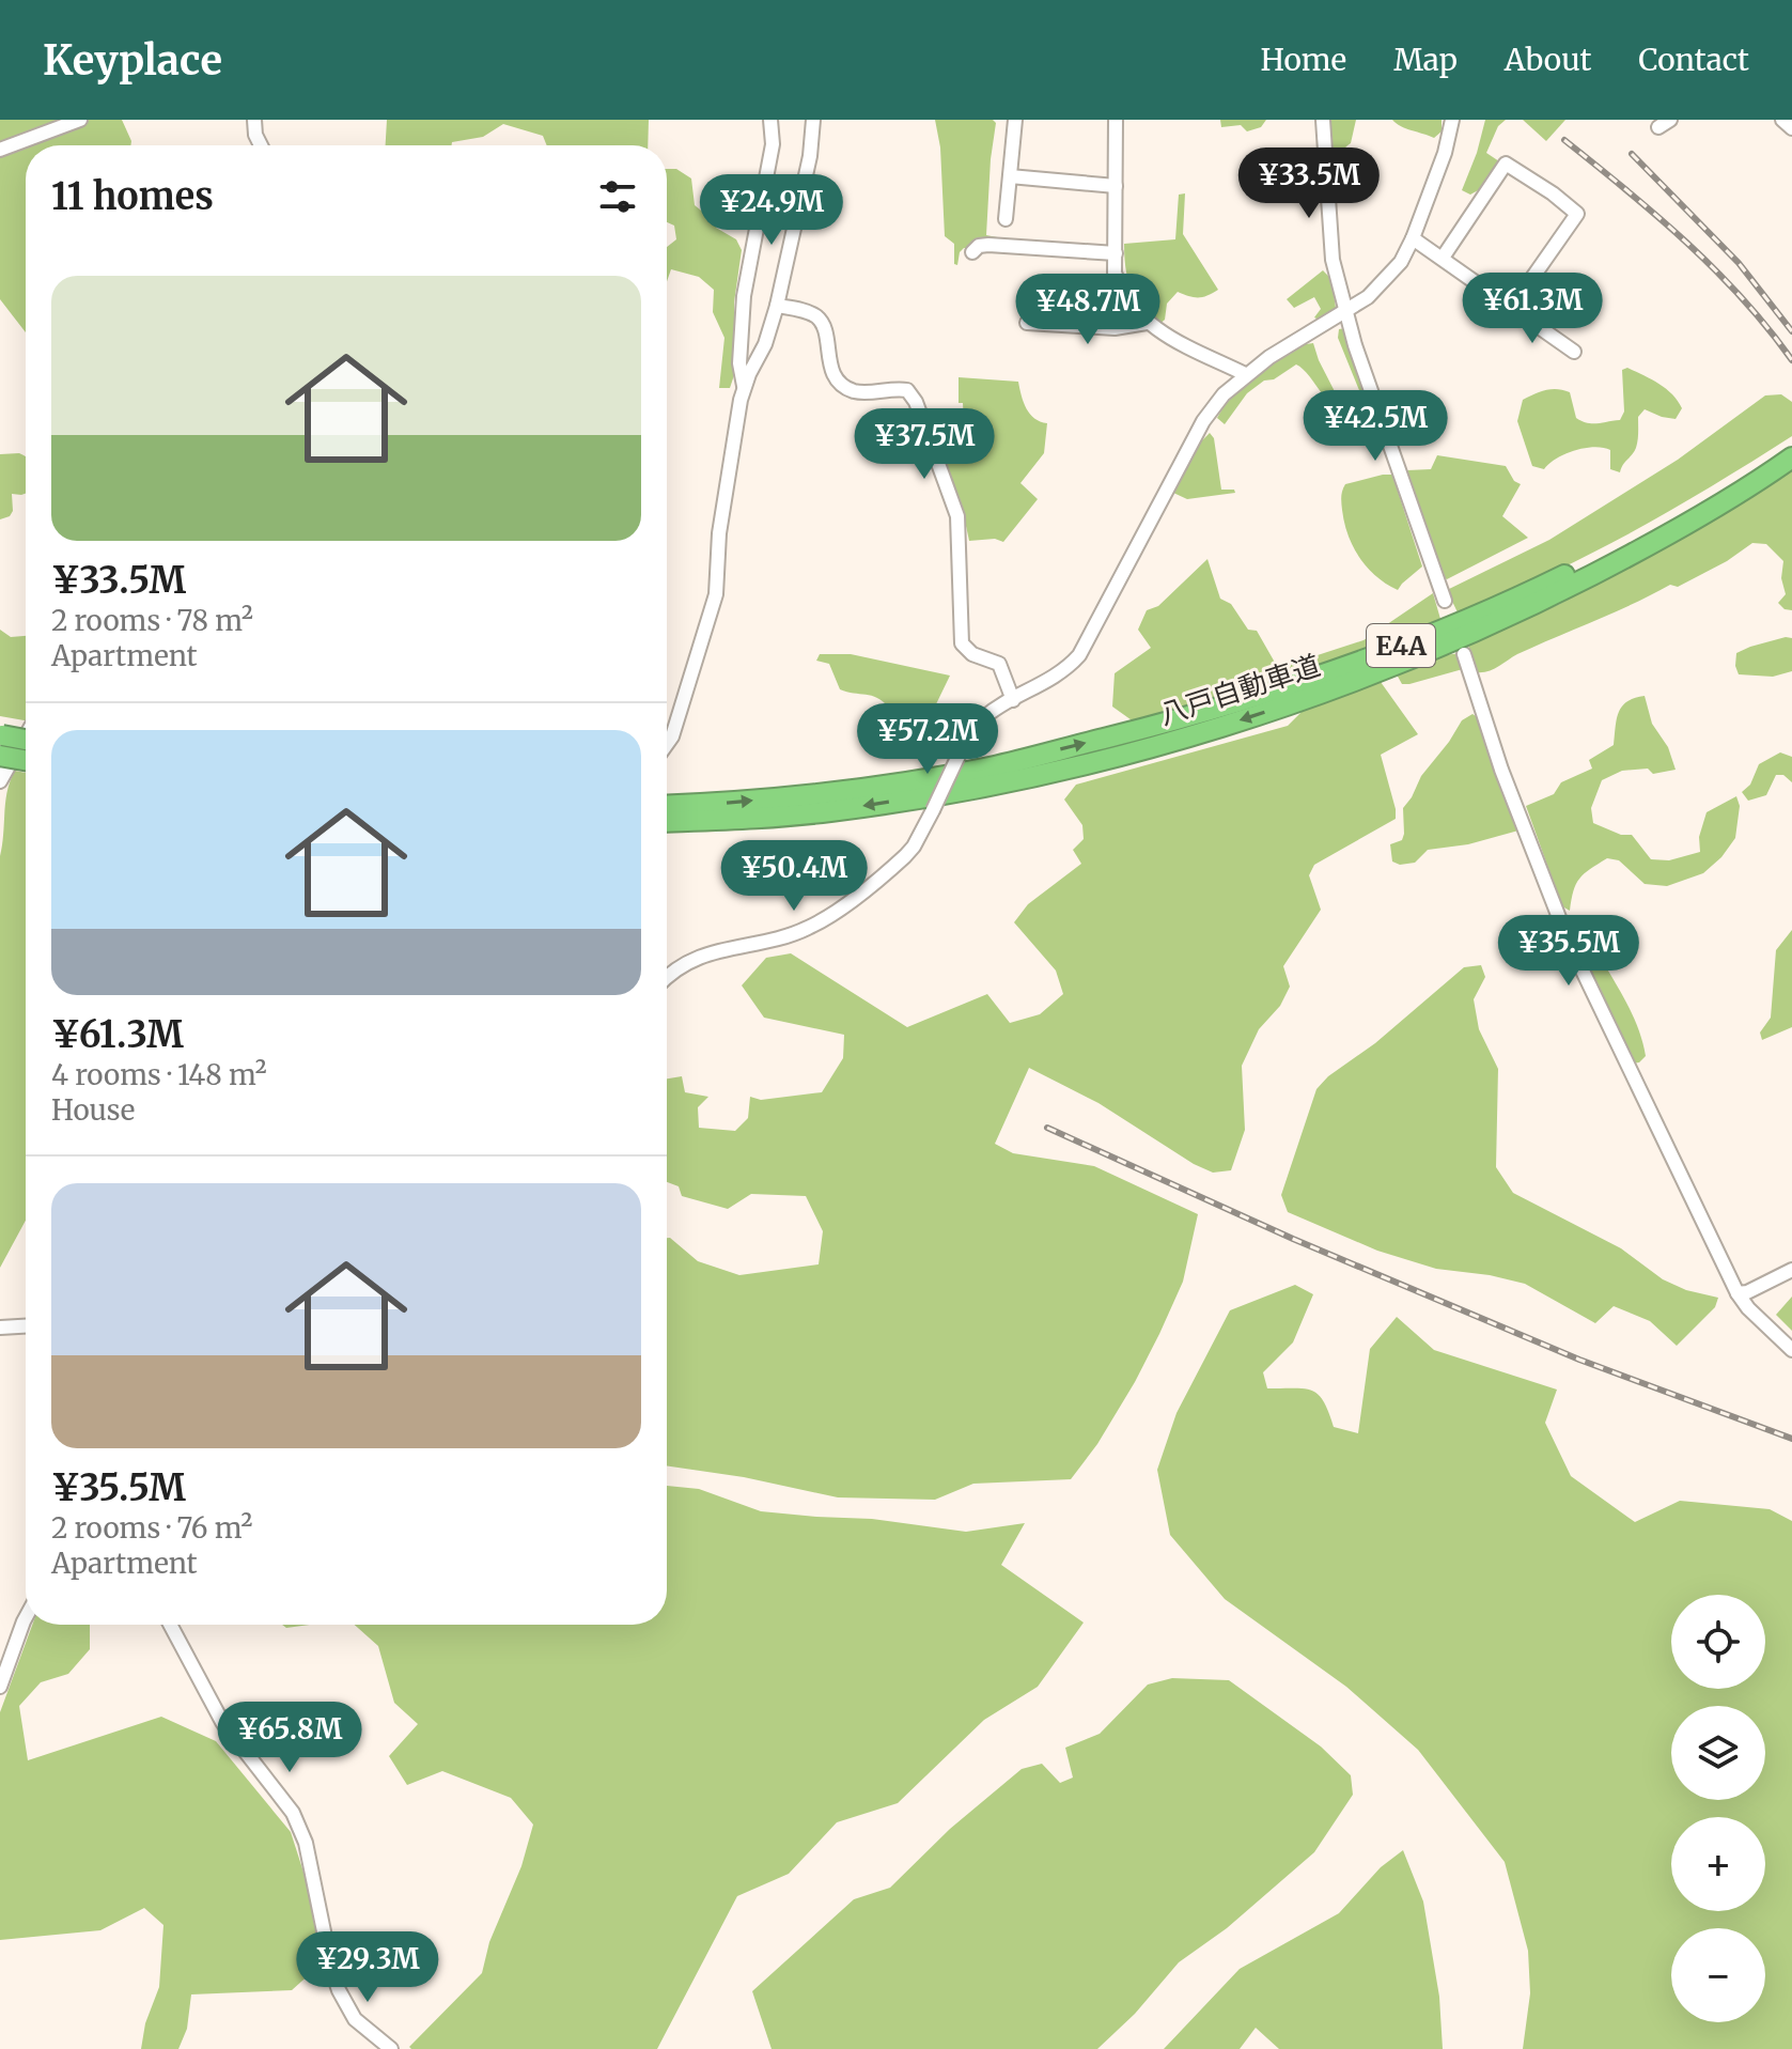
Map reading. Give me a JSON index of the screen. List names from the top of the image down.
{
  "streets": {
    "highway": ["E4A", "八戸自動車道"]
  },
  "page": {
    "header": "Keyplace",
    "nav": [
      "Home",
      "Map",
      "About",
      "Contact"
    ],
    "heading": "11 homes",
    "price": [
      "¥33.5M",
      "¥24.9M",
      "¥61.3M",
      "¥48.7M",
      "¥42.5M",
      "¥37.5M",
      "¥57.2M",
      "¥50.4M",
      "¥35.5M",
      "¥65.8M",
      "¥29.3M"
    ],
    "list": [
      {
        "name": "¥33.5M",
        "note": "2 rooms · 78 m² · Apartment"
      },
      {
        "name": "¥61.3M",
        "note": "4 rooms · 148 m² · House"
      },
      {
        "name": "¥35.5M",
        "note": "2 rooms · 76 m² · Apartment"
      }
    ],
    "map_buttons": ["+", "−"]
  }
}
